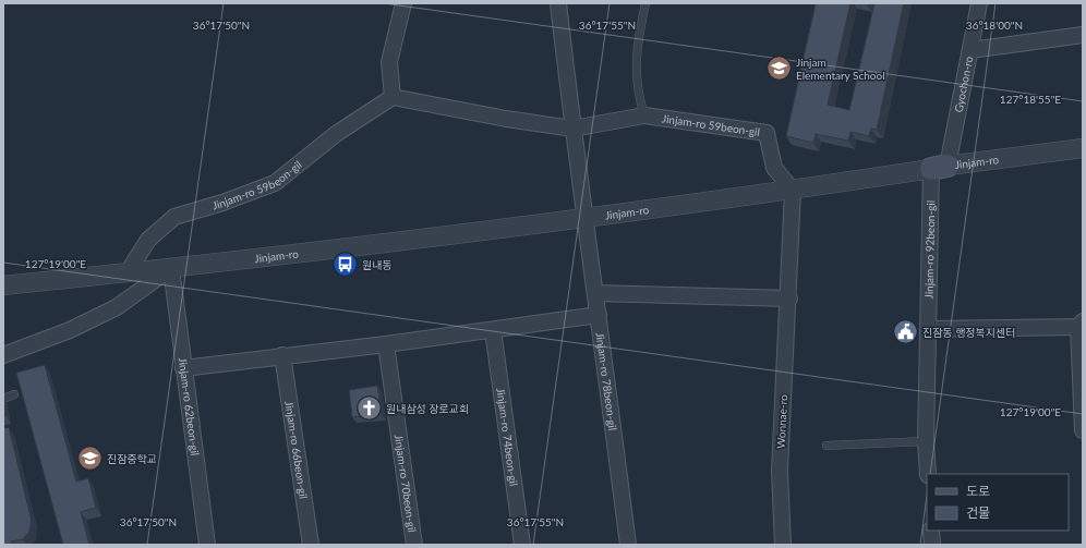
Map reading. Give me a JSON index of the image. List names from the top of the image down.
{
  "streets": {
    "street": [
      "Gyochon-ro",
      "Jinjam-ro 59beon-gil",
      "Jinjam-ro",
      "Jinjam-ro 92beon-gil",
      "Jinjam-ro 78beon-gil",
      "Jinjam-ro 62beon-gil",
      "Wonnae-ro",
      "Jinjam-ro 74beon-gil",
      "Jinjam-ro 66beon-gil",
      "Jinjam-ro 70beon-gil"
    ]
  },
  "crossings": [
    ["Gyochon-ro", "Jinjam-ro"],
    ["Gyochon-ro", "Jinjam-ro 92beon-gil"],
    ["Jinjam-ro 59beon-gil", "Jinjam-ro"],
    ["Jinjam-ro 59beon-gil", "Jinjam-ro 78beon-gil"],
    ["Jinjam-ro 59beon-gil", "Wonnae-ro"],
    ["Jinjam-ro", "Jinjam-ro 92beon-gil"],
    ["Jinjam-ro", "Jinjam-ro 78beon-gil"],
    ["Jinjam-ro", "Jinjam-ro 62beon-gil"],
    ["Jinjam-ro", "Wonnae-ro"]
  ],
  "places": {
    "school or university": ["Jinjam Elementary School", "진잠중학교"],
    "bus stop": ["원내동"],
    "public building": ["진잠동 행정복지센터"],
    "church": ["원내삼성 장로교회"]
  },
  "legend": ["도로", "건물"],
  "coordinates": [
    "36°17'50\"N",
    "36°17'55\"N",
    "36°18'00\"N",
    "127°18'55\"E",
    "127°19'00\"E"
  ]
}
